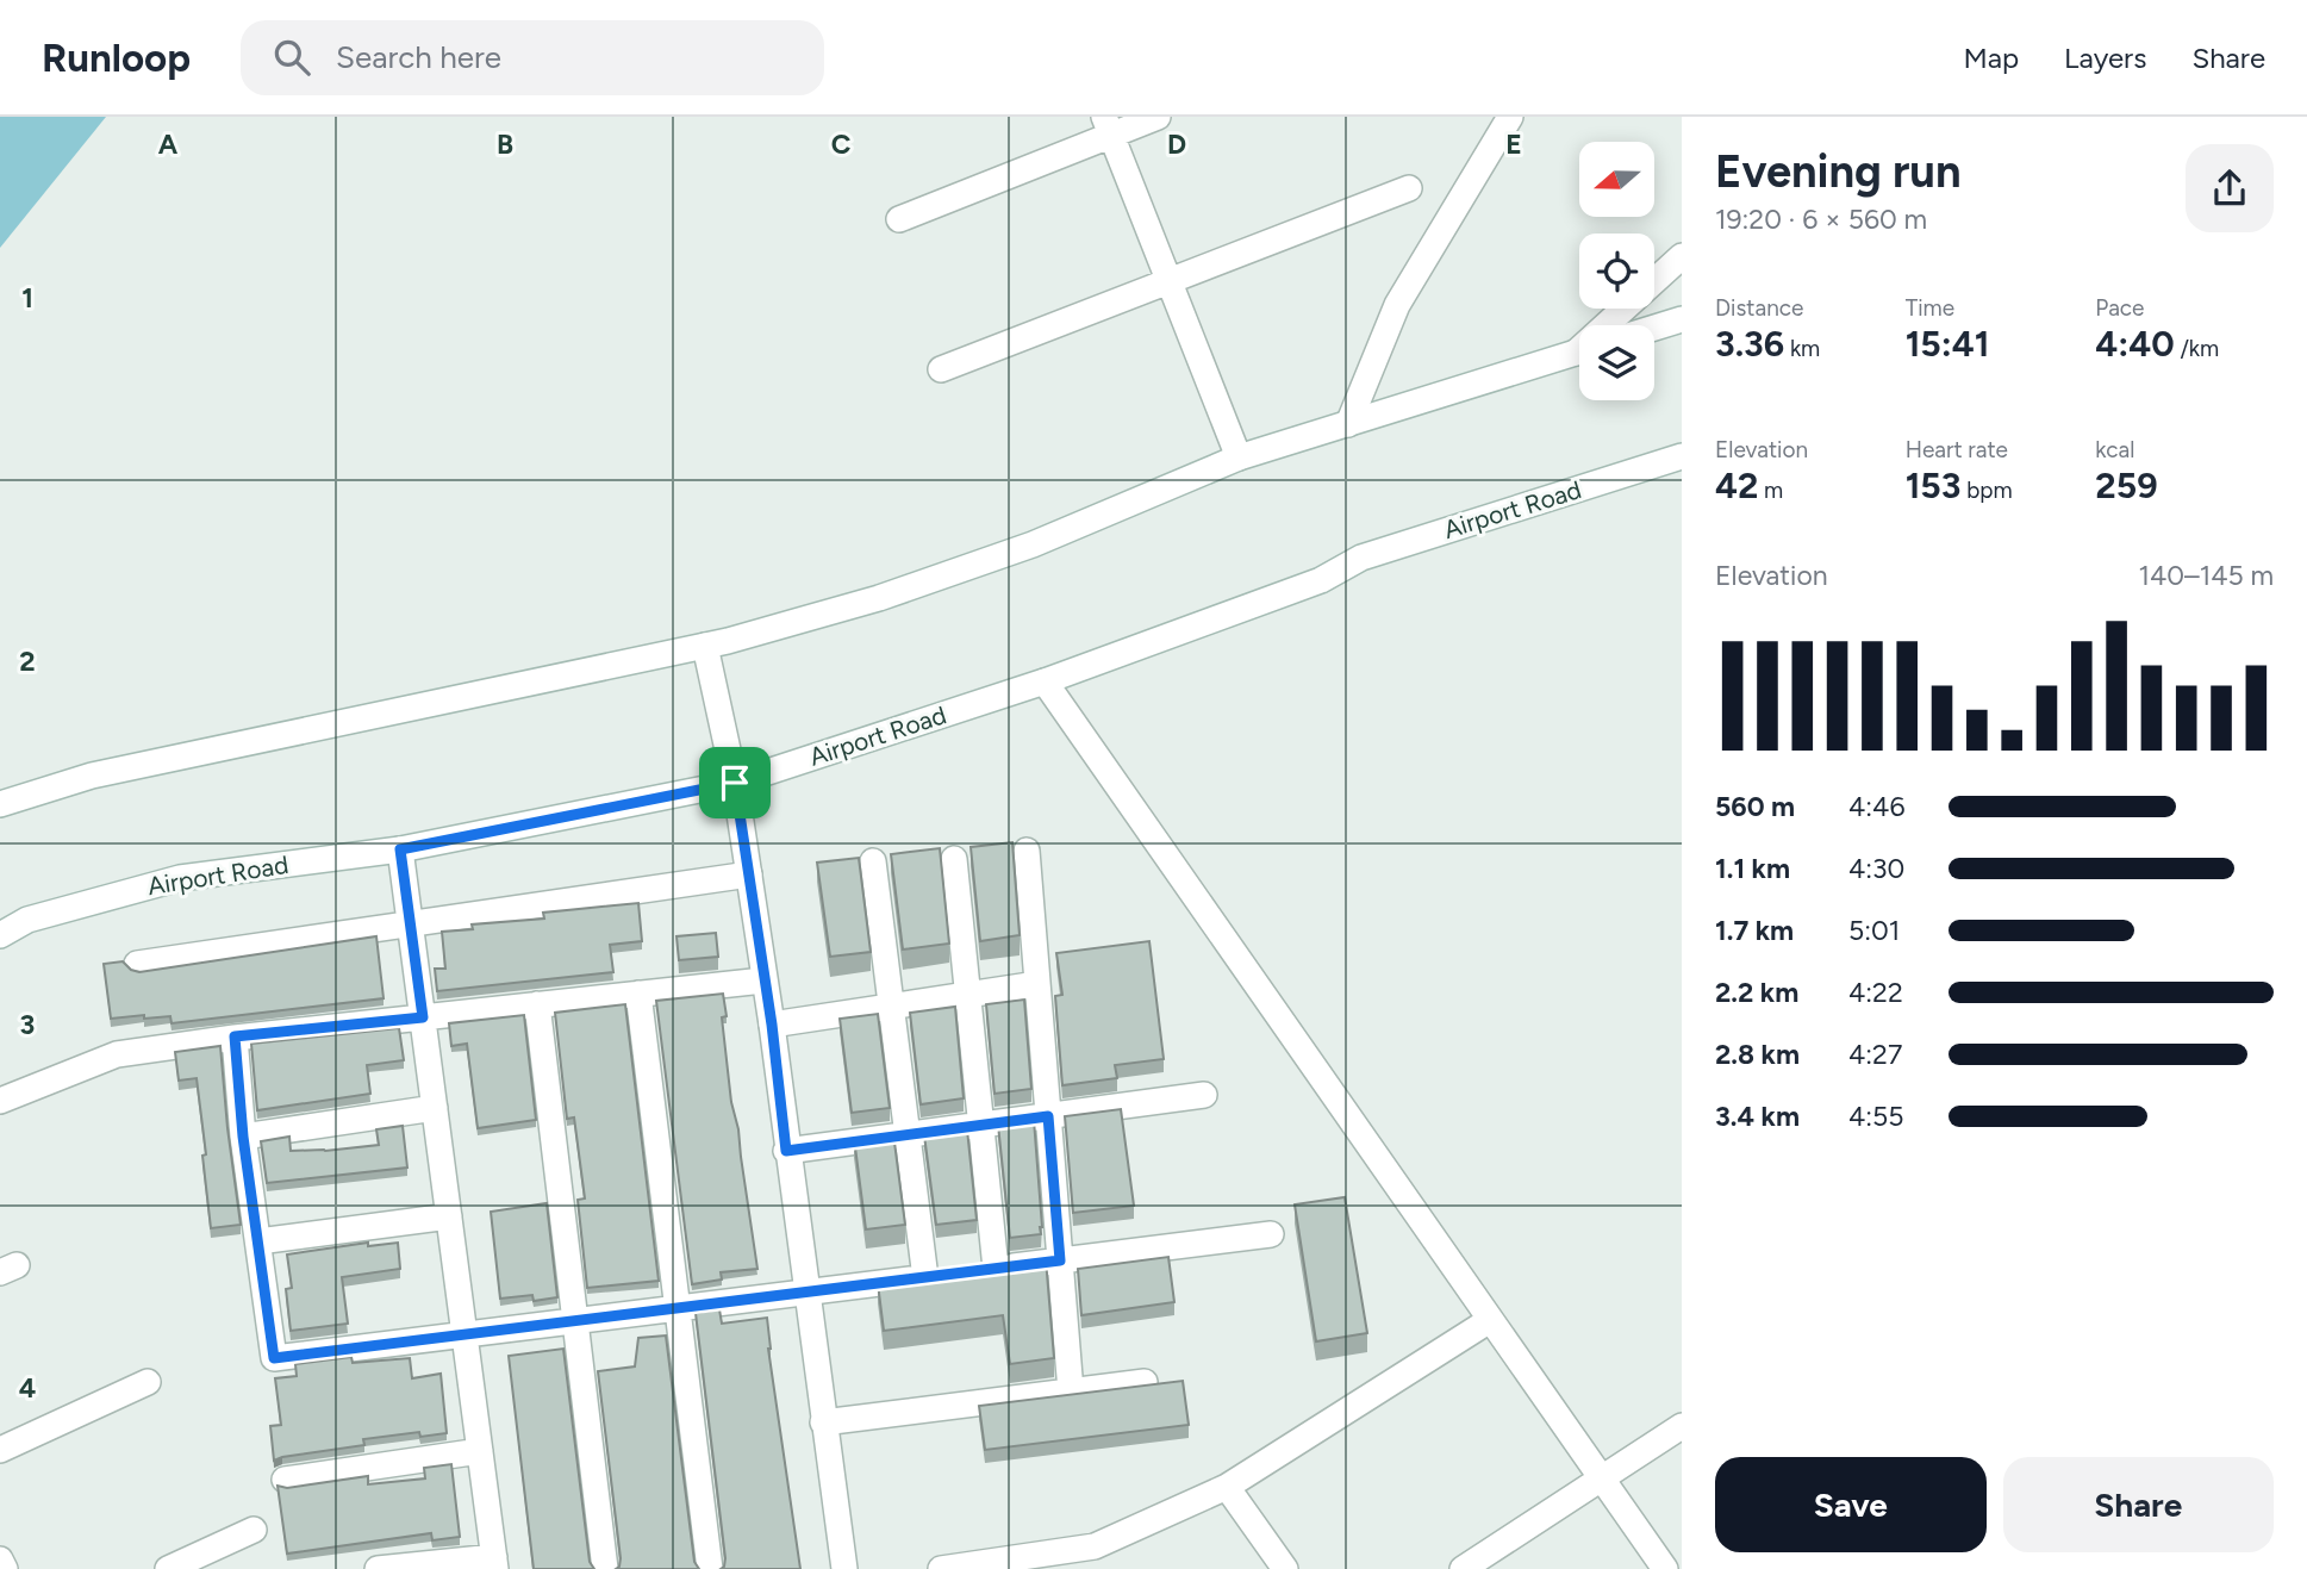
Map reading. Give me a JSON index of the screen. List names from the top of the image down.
{
  "streets": {
    "street": ["Airport Road"]
  },
  "north": "left",
  "page": {
    "header": "Runloop",
    "search": "Search here",
    "nav": ["Map", "Layers", "Share"],
    "heading": ["Evening run", "19:20 · 6 × 560 m"],
    "stats": [
      ["Distance", "3.36 km"],
      ["Time", "15:41"],
      ["Pace", "4:40 /km"],
      ["Elevation", "42 m"],
      ["Heart rate", "153 bpm"],
      ["kcal", "259"]
    ],
    "chart": ["Elevation", "140–145 m"],
    "list": [
      {
        "name": "560 m",
        "note": "4:46"
      },
      {
        "name": "1.1 km",
        "note": "4:30"
      },
      {
        "name": "1.7 km",
        "note": "5:01"
      },
      {
        "name": "2.2 km",
        "note": "4:22"
      },
      {
        "name": "2.8 km",
        "note": "4:27"
      },
      {
        "name": "3.4 km",
        "note": "4:55"
      }
    ],
    "buttons": ["Save", "Share"]
  },
  "grid": {
    "columns": [
      "A",
      "B",
      "C",
      "D",
      "E"
    ],
    "rows": [
      "1",
      "2",
      "3",
      "4"
    ]
  }
}
